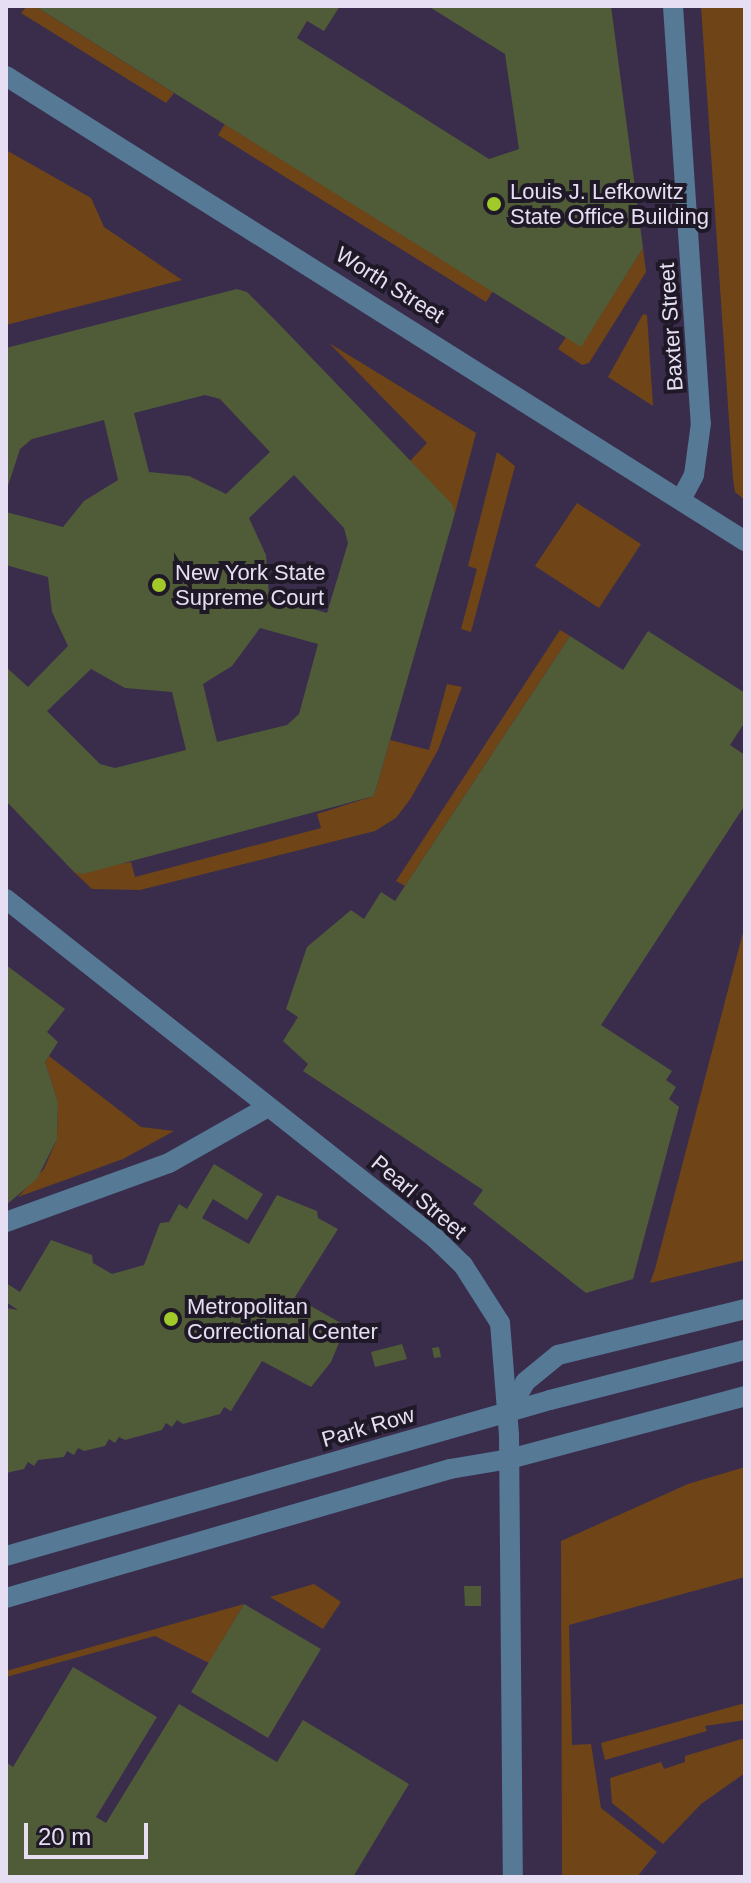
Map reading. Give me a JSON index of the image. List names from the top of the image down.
{
  "streets": {
    "street": [
      "Worth Street",
      "Baxter Street",
      "Pearl Street",
      "Park Row"
    ]
  },
  "crossings": [
    ["Worth Street", "Baxter Street"],
    ["Pearl Street", "Park Row"]
  ],
  "places": ["Louis J. Lefkowitz State Office Building", "New York State Supreme Court", "Metropolitan Correctional Center"],
  "scale_bar": "20 m"
}
